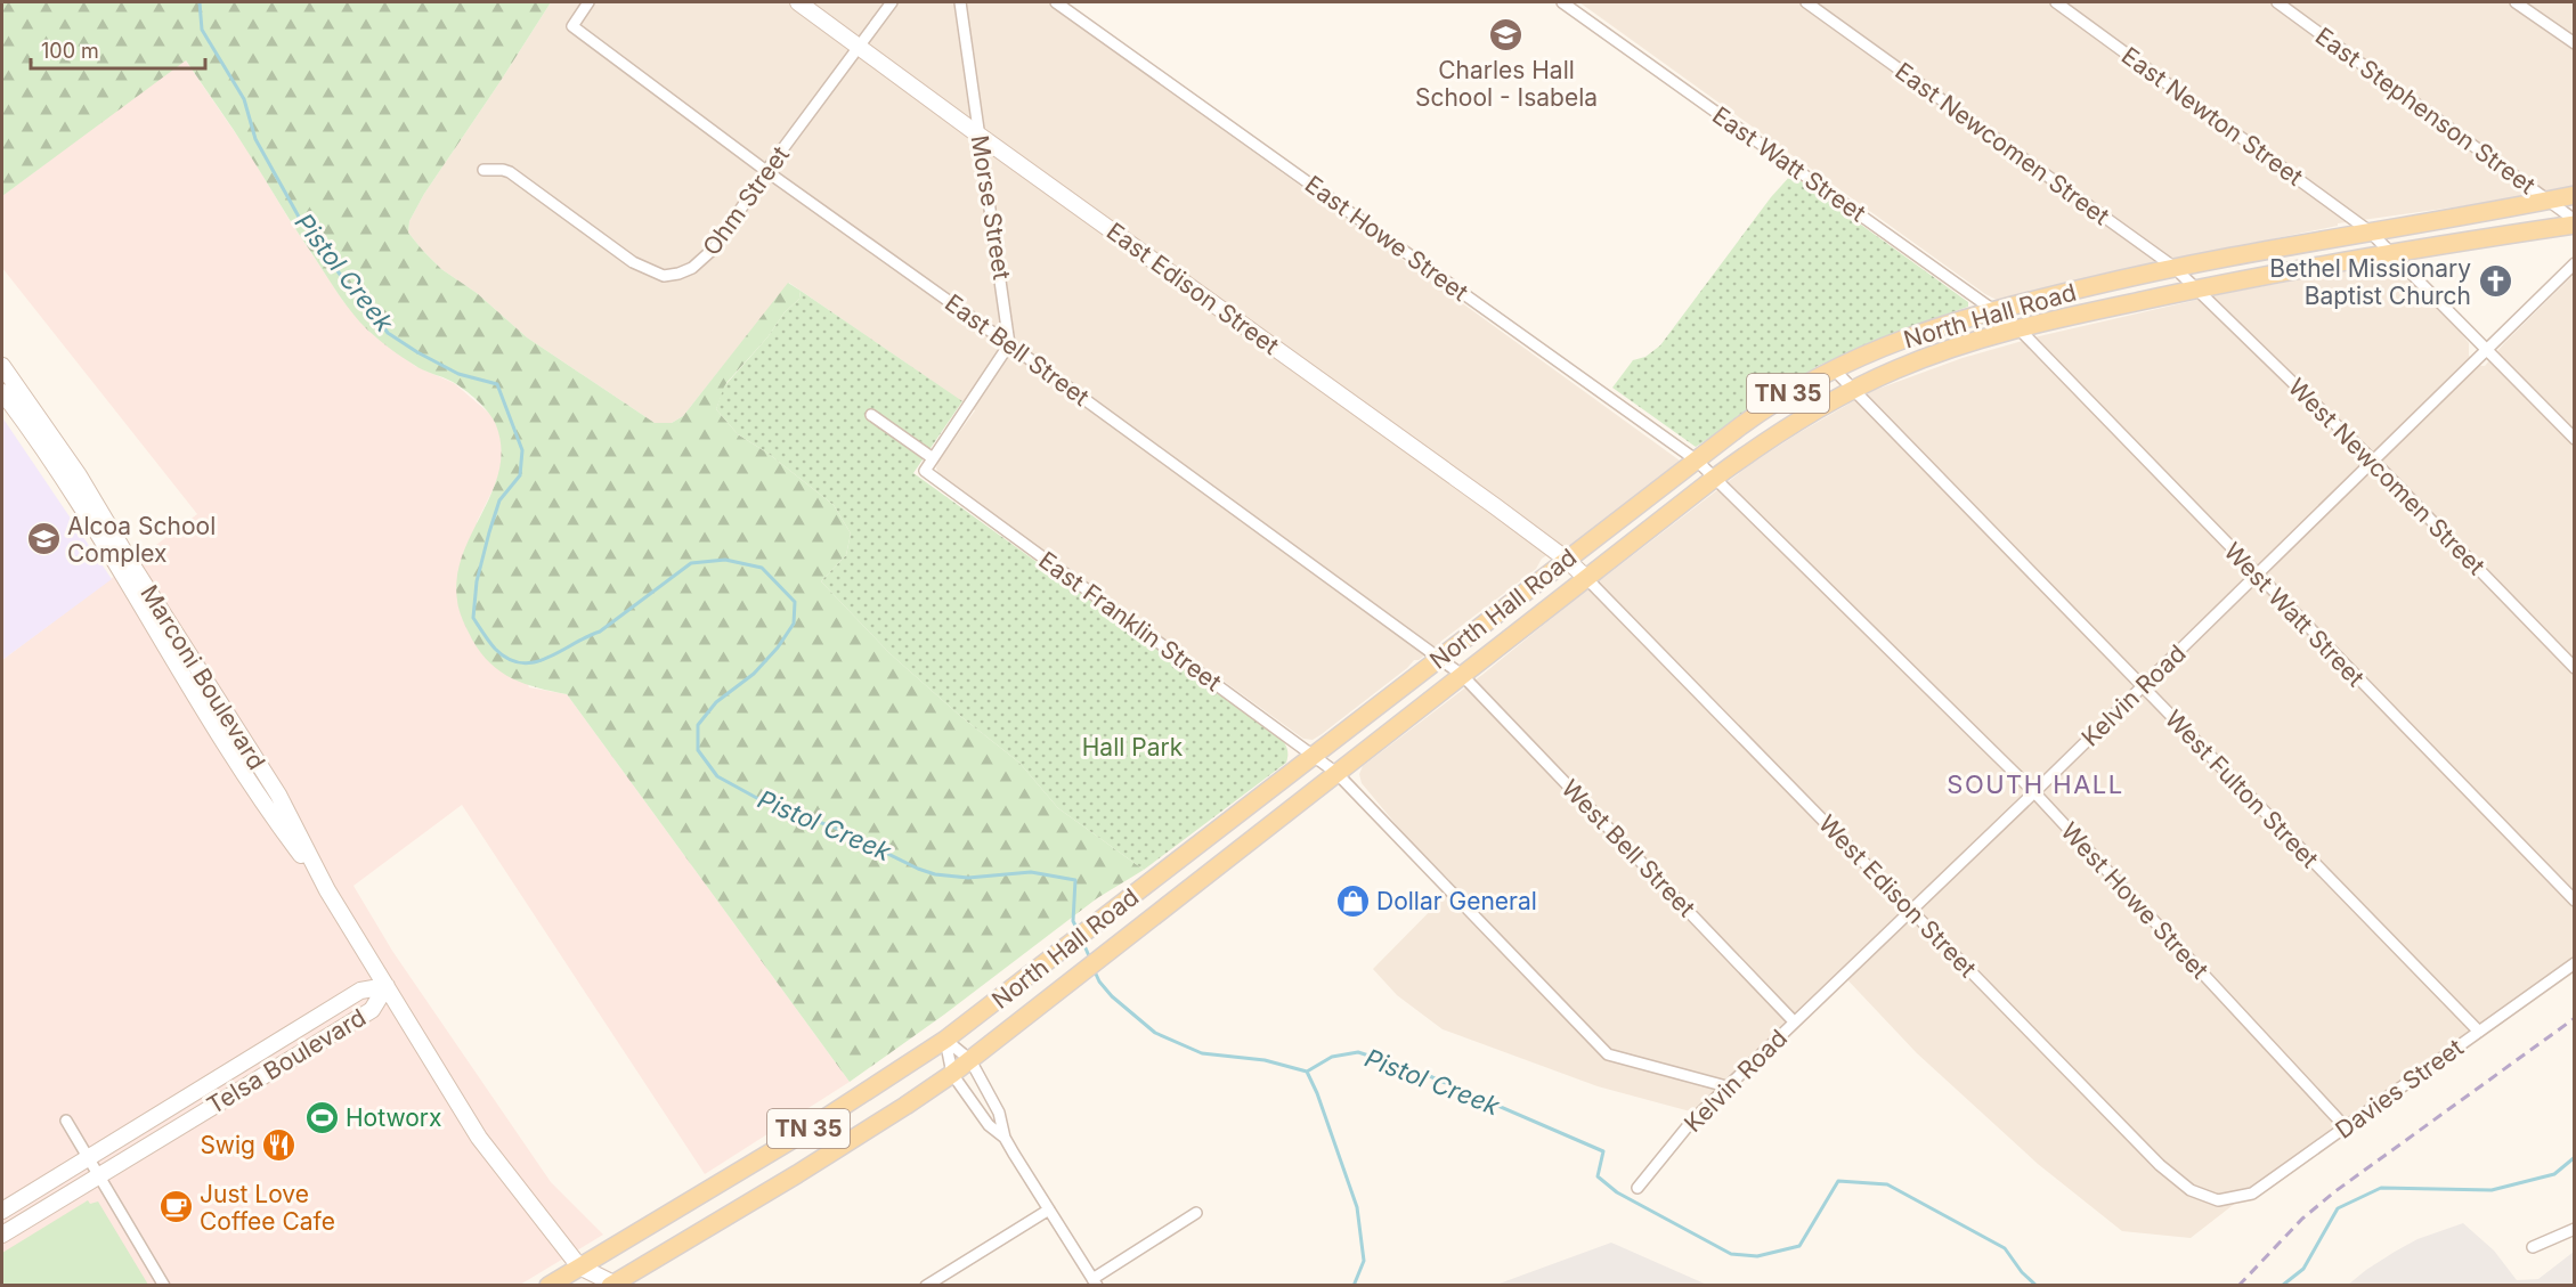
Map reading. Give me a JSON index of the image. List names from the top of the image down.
{
  "streets": {
    "main road": ["North Hall Road", "TN 35"],
    "street": [
      "East Stephenson Street",
      "East Newton Street",
      "East Newcomen Street",
      "East Watt Street",
      "Ohm Street",
      "Morse Street",
      "East Howe Street",
      "East Edison Street",
      "East Bell Street",
      "West Newcomen Street",
      "West Watt Street",
      "East Franklin Street",
      "Marconi Boulevard",
      "Kelvin Road",
      "West Fulton Street",
      "West Bell Street",
      "West Edison Street",
      "West Howe Street",
      "Telsa Boulevard",
      "Davies Street"
    ]
  },
  "crossings": [
    ["East Stephenson Street", "North Hall Road"],
    ["East Newton Street", "North Hall Road"],
    ["East Newton Street", "Kelvin Road"],
    ["East Newcomen Street", "North Hall Road"],
    ["East Newcomen Street", "West Newcomen Street"],
    ["East Watt Street", "North Hall Road"],
    ["East Watt Street", "West Watt Street"],
    ["Ohm Street", "East Edison Street"],
    ["Ohm Street", "East Bell Street"],
    ["Morse Street", "East Edison Street"],
    ["Morse Street", "East Bell Street"],
    ["East Howe Street", "North Hall Road"],
    ["East Howe Street", "West Howe Street"],
    ["East Edison Street", "North Hall Road"],
    ["East Edison Street", "West Edison Street"],
    ["North Hall Road", "East Bell Street"],
    ["North Hall Road", "West Newcomen Street"],
    ["North Hall Road", "West Watt Street"],
    ["North Hall Road", "East Franklin Street"],
    ["North Hall Road", "Marconi Boulevard"],
    ["North Hall Road", "West Fulton Street"],
    ["North Hall Road", "West Bell Street"],
    ["North Hall Road", "West Edison Street"],
    ["North Hall Road", "West Howe Street"],
    ["East Bell Street", "West Bell Street"],
    ["West Newcomen Street", "Kelvin Road"],
    ["West Watt Street", "Kelvin Road"],
    ["East Franklin Street", "Kelvin Road"],
    ["Marconi Boulevard", "Telsa Boulevard"],
    ["Kelvin Road", "West Fulton Street"],
    ["Kelvin Road", "West Bell Street"],
    ["Kelvin Road", "West Edison Street"],
    ["Kelvin Road", "West Howe Street"],
    ["West Fulton Street", "Davies Street"],
    ["West Edison Street", "Davies Street"],
    ["West Howe Street", "Davies Street"]
  ],
  "districts": ["SOUTH HALL"],
  "water": ["Pistol Creek"],
  "parks": ["Hall Park"],
  "places": {
    "school or university": ["Charles Hall School - Isabela", "Alcoa School Complex"],
    "church": ["Bethel Missionary Baptist Church"],
    "shop": ["Dollar General"],
    "sports": ["Hotworx"],
    "restaurant": ["Swig"],
    "cafe": ["Just Love Coffee Cafe"]
  },
  "scale_bar": "100 m"
}
